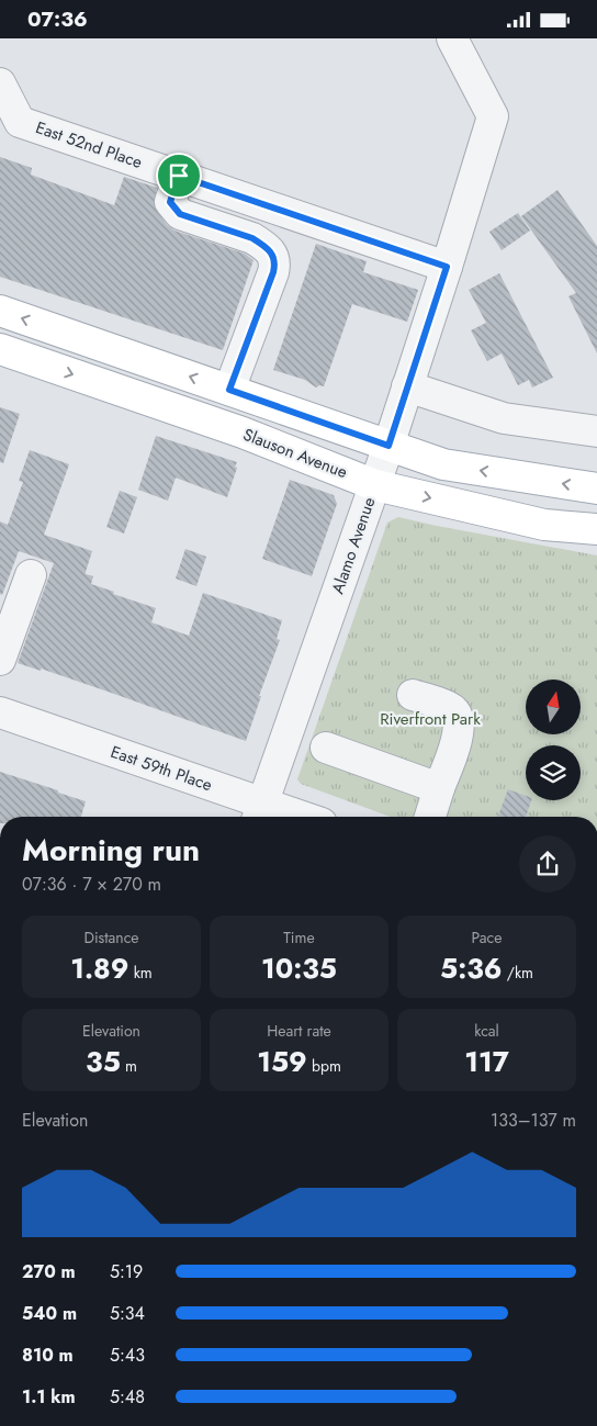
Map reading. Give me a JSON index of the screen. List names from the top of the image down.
{
  "streets": {
    "main road": ["Slauson Avenue"],
    "street": ["East 52nd Place", "Alamo Avenue", "East 59th Place"]
  },
  "crossings": [
    ["East 52nd Place", "Alamo Avenue"],
    ["Slauson Avenue", "Alamo Avenue"],
    ["Alamo Avenue", "East 59th Place"]
  ],
  "parks": ["Riverfront Park"],
  "north": "top",
  "page": {
    "status": "07:36",
    "heading": ["Morning run", "07:36 · 7 × 270 m"],
    "stats": [
      ["Distance", "1.89 km"],
      ["Time", "10:35"],
      ["Pace", "5:36 /km"],
      ["Elevation", "35 m"],
      ["Heart rate", "159 bpm"],
      ["kcal", "117"]
    ],
    "chart": ["Elevation", "133–137 m"],
    "list": [
      {
        "name": "270 m",
        "note": "5:19"
      },
      {
        "name": "540 m",
        "note": "5:34"
      },
      {
        "name": "810 m",
        "note": "5:43"
      },
      {
        "name": "1.1 km",
        "note": "5:48"
      }
    ]
  }
}
